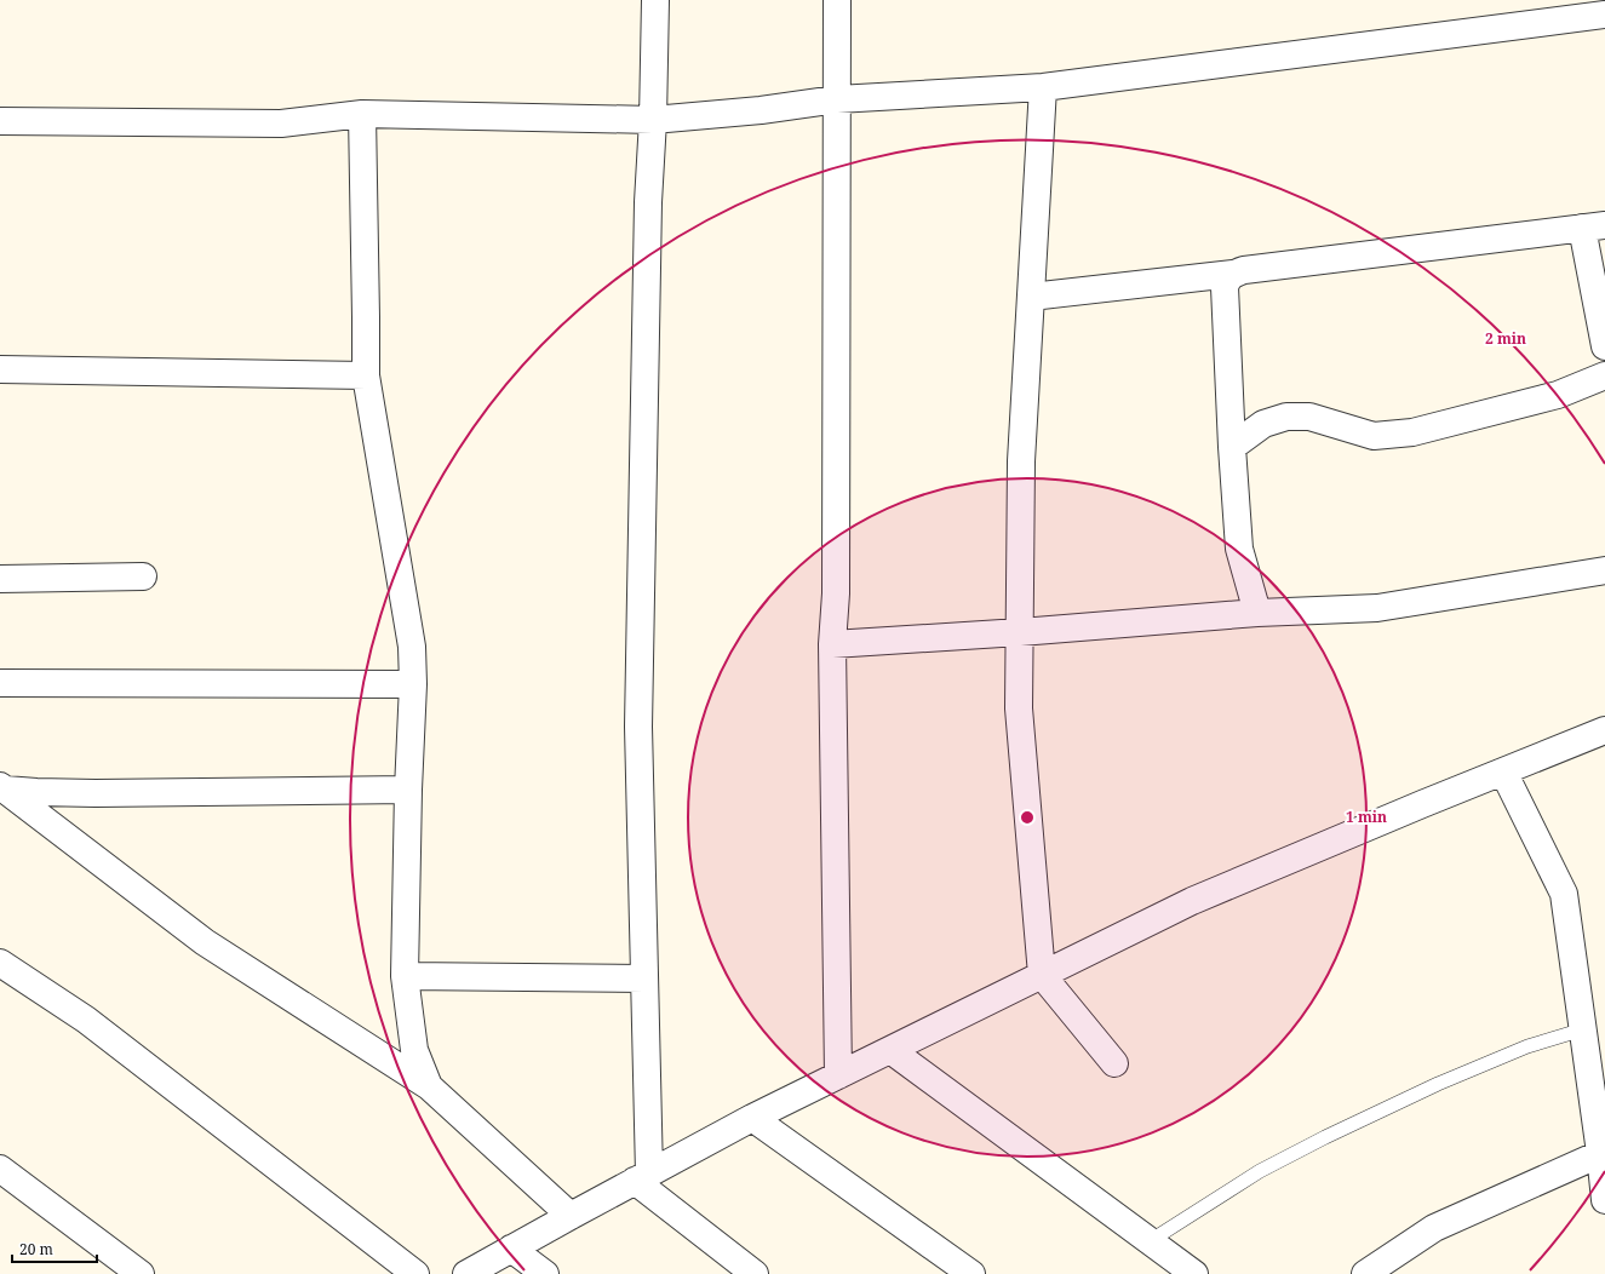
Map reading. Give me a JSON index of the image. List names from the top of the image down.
{
  "scale_bar": "20 m",
  "rings": ["2 min", "1 min"]
}
